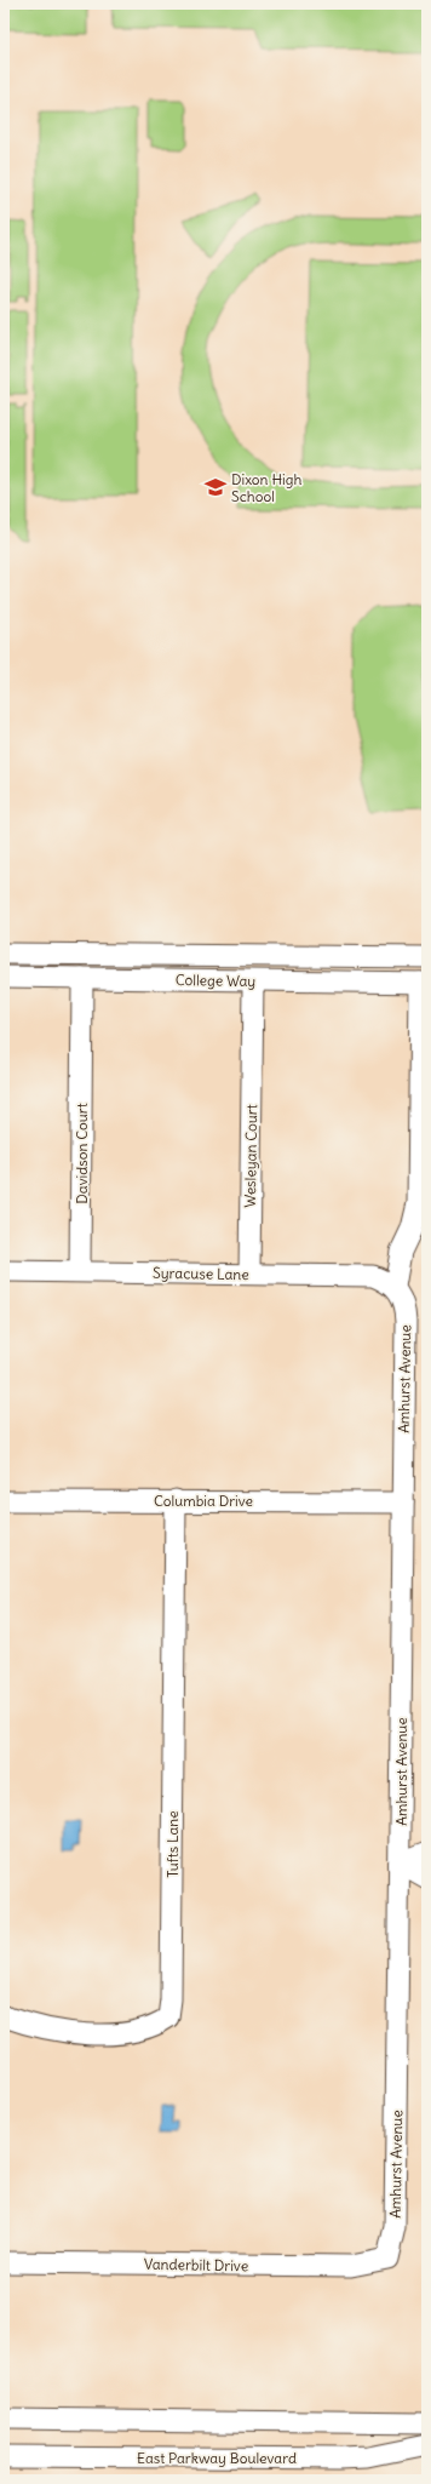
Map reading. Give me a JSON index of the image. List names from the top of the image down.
{
  "streets": {
    "street": [
      "College Way",
      "Davidson Court",
      "Wesleyan Court",
      "Syracuse Lane",
      "Amhurst Avenue",
      "Columbia Drive",
      "Tufts Lane",
      "Vanderbilt Drive",
      "East Parkway Boulevard"
    ]
  },
  "crossings": [
    ["College Way", "Davidson Court"],
    ["College Way", "Wesleyan Court"],
    ["Davidson Court", "Syracuse Lane"],
    ["Wesleyan Court", "Syracuse Lane"],
    ["Syracuse Lane", "Amhurst Avenue"],
    ["Amhurst Avenue", "Columbia Drive"],
    ["Amhurst Avenue", "Vanderbilt Drive"],
    ["Columbia Drive", "Tufts Lane"]
  ],
  "places": {
    "school or university": ["Dixon High School"]
  }
}
